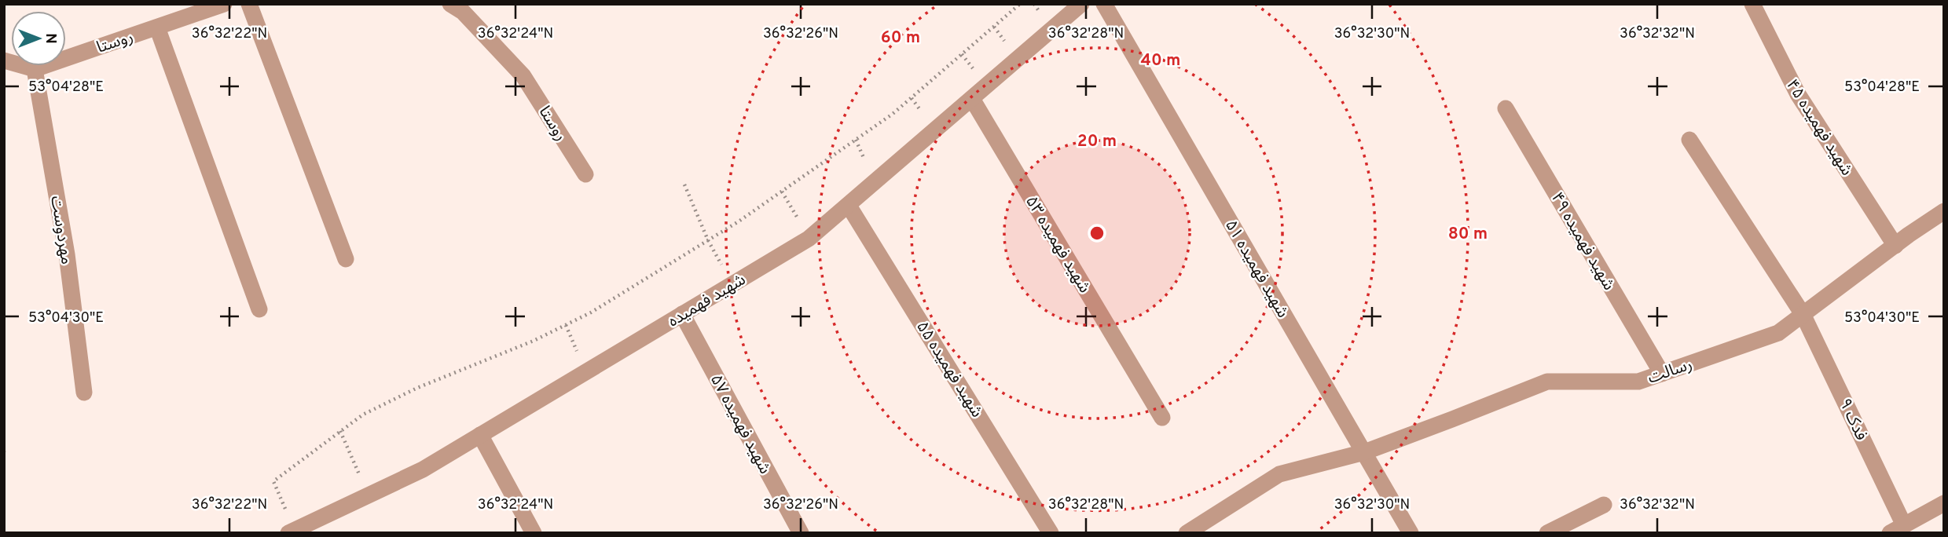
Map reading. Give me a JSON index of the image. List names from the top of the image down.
{
  "streets": {
    "street": [
      "روستا",
      "شهید فهمیده ۴۵",
      "مهردوست",
      "شهید فهمیده ۴۹",
      "شهید فهمیده ۵۳",
      "شهید فهمیده ۵۱",
      "شهید فهمیده",
      "شهید فهمیده ۵۵",
      "رسالت",
      "فدک ۹",
      "شهید فهمیده ۵۷"
    ]
  },
  "crossings": [
    ["روستا", "مهردوست"],
    ["شهید فهمیده ۴۵", "رسالت"],
    ["شهید فهمیده ۴۹", "رسالت"],
    ["شهید فهمیده ۵۳", "شهید فهمیده"],
    ["شهید فهمیده ۵۱", "رسالت"],
    ["شهید فهمیده", "شهید فهمیده ۵۵"],
    ["شهید فهمیده", "شهید فهمیده ۵۷"],
    ["رسالت", "فدک ۹"]
  ],
  "north": "right",
  "coordinates": [
    "36°32'22\"N",
    "36°32'24\"N",
    "36°32'26\"N",
    "36°32'28\"N",
    "36°32'30\"N",
    "36°32'32\"N",
    "53°04'28\"E",
    "53°04'30\"E"
  ],
  "rings": [
    "60 m",
    "40 m",
    "20 m",
    "80 m"
  ]
}
